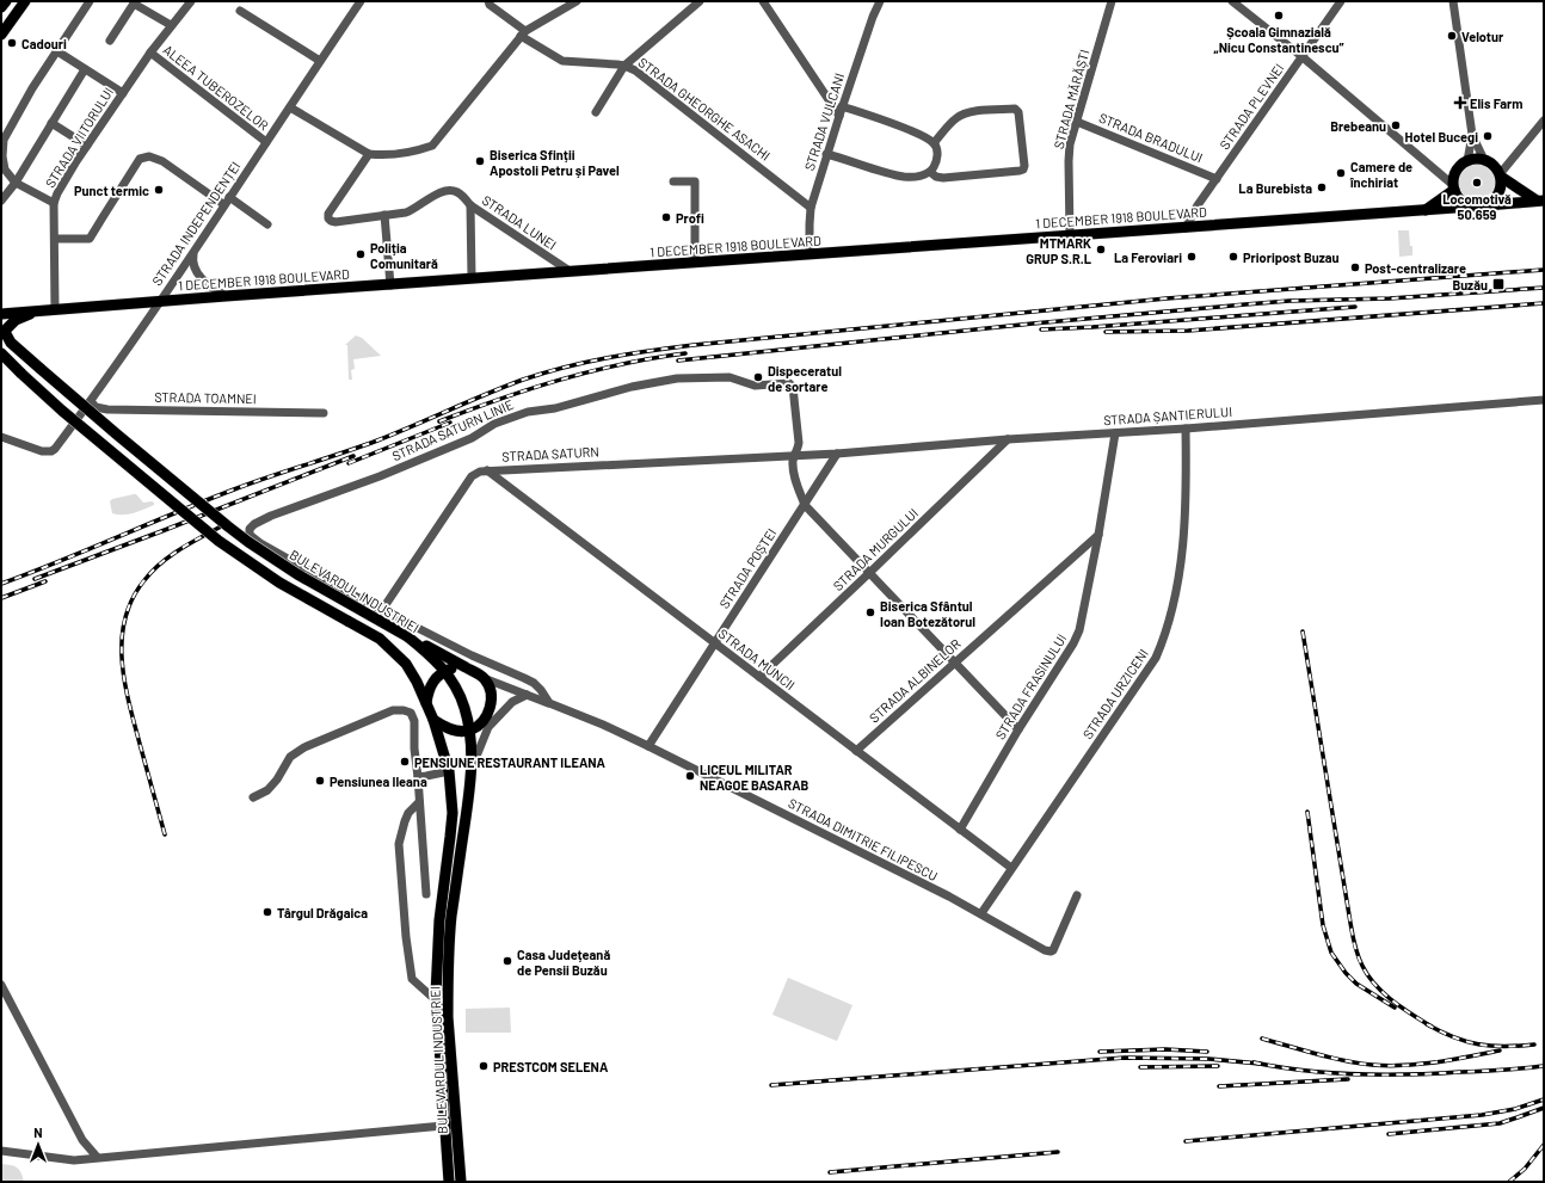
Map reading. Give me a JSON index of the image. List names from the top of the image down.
{
  "streets": {
    "main road": ["1 DECEMBER 1918 BOULEVARD", "BULEVARDUL INDUSTRIEI"],
    "street": [
      "ALEEA TUBEROZELOR",
      "STRADA MĂRĂȘTI",
      "STRADA PLEVNEI",
      "STRADA GHEORGHE ASACHI",
      "STRADA VULCANI",
      "STRADA VIITORULUI",
      "STRADA BRADULUI",
      "STRADA LUNEI",
      "STRADA INDEPENDENȚEI",
      "STRADA TOAMNEI",
      "STRADA ȘANTIERULUI",
      "STRADA SATURN LINIE",
      "STRADA SATURN",
      "STRADA MURGULUI",
      "STRADA POȘTEI",
      "STRADA MUNCII",
      "STRADA ALBINELOR",
      "STRADA FRASINULUI",
      "STRADA URZICENI",
      "STRADA DIMITRIE FILIPESCU"
    ]
  },
  "crossings": [
    ["ALEEA TUBEROZELOR", "STRADA VIITORULUI"],
    ["ALEEA TUBEROZELOR", "STRADA INDEPENDENȚEI"],
    ["STRADA MĂRĂȘTI", "STRADA BRADULUI"],
    ["STRADA MĂRĂȘTI", "1 DECEMBER 1918 BOULEVARD"],
    ["STRADA PLEVNEI", "STRADA BRADULUI"],
    ["STRADA PLEVNEI", "1 DECEMBER 1918 BOULEVARD"],
    ["STRADA GHEORGHE ASACHI", "STRADA VULCANI"],
    ["STRADA VULCANI", "1 DECEMBER 1918 BOULEVARD"],
    ["STRADA VIITORULUI", "1 DECEMBER 1918 BOULEVARD"],
    ["1 DECEMBER 1918 BOULEVARD", "STRADA LUNEI"],
    ["1 DECEMBER 1918 BOULEVARD", "STRADA INDEPENDENȚEI"],
    ["STRADA INDEPENDENȚEI", "STRADA TOAMNEI"],
    ["STRADA ȘANTIERULUI", "STRADA SATURN LINIE"],
    ["STRADA ȘANTIERULUI", "STRADA SATURN"],
    ["STRADA ȘANTIERULUI", "STRADA MURGULUI"],
    ["STRADA ȘANTIERULUI", "STRADA POȘTEI"],
    ["STRADA ȘANTIERULUI", "STRADA FRASINULUI"],
    ["STRADA ȘANTIERULUI", "STRADA URZICENI"],
    ["STRADA SATURN LINIE", "STRADA SATURN"],
    ["STRADA SATURN", "STRADA MUNCII"],
    ["STRADA MURGULUI", "STRADA MUNCII"],
    ["STRADA POȘTEI", "STRADA MUNCII"],
    ["STRADA POȘTEI", "STRADA DIMITRIE FILIPESCU"],
    ["STRADA MUNCII", "STRADA ALBINELOR"],
    ["STRADA MUNCII", "STRADA FRASINULUI"],
    ["STRADA MUNCII", "STRADA URZICENI"],
    ["STRADA ALBINELOR", "STRADA FRASINULUI"],
    ["STRADA URZICENI", "STRADA DIMITRIE FILIPESCU"]
  ],
  "places": {
    "other": [
      "Școala Gimnazială „Nicu Constantinescu”",
      "Velotur",
      "Cadouri",
      "Brebeanu",
      "Hotel Bucegi",
      "Biserica Sfinții Apostoli Petru și Pavel",
      "Camere de închiriat",
      "Locomotivă 50.659",
      "La Burebista",
      "Punct termic",
      "Profi",
      "MTMARK GRUP S.R.L",
      "Poliția Comunitară",
      "La Feroviari",
      "Prioripost Buzau",
      "Post-centralizare",
      "Dispeceratul de sortare",
      "Biserica Sfântul Ioan Botezătorul",
      "PENSIUNE RESTAURANT ILEANA",
      "LICEUL MILITAR NEAGOE BASARAB",
      "Pensiunea Ileana",
      "Târgul Drăgaica",
      "Casa Județeană de Pensii Buzău",
      "PRESTCOM SELENA"
    ],
    "health": ["Elis Farm"],
    "transit": ["Buzău"]
  },
  "north": "top"
}
